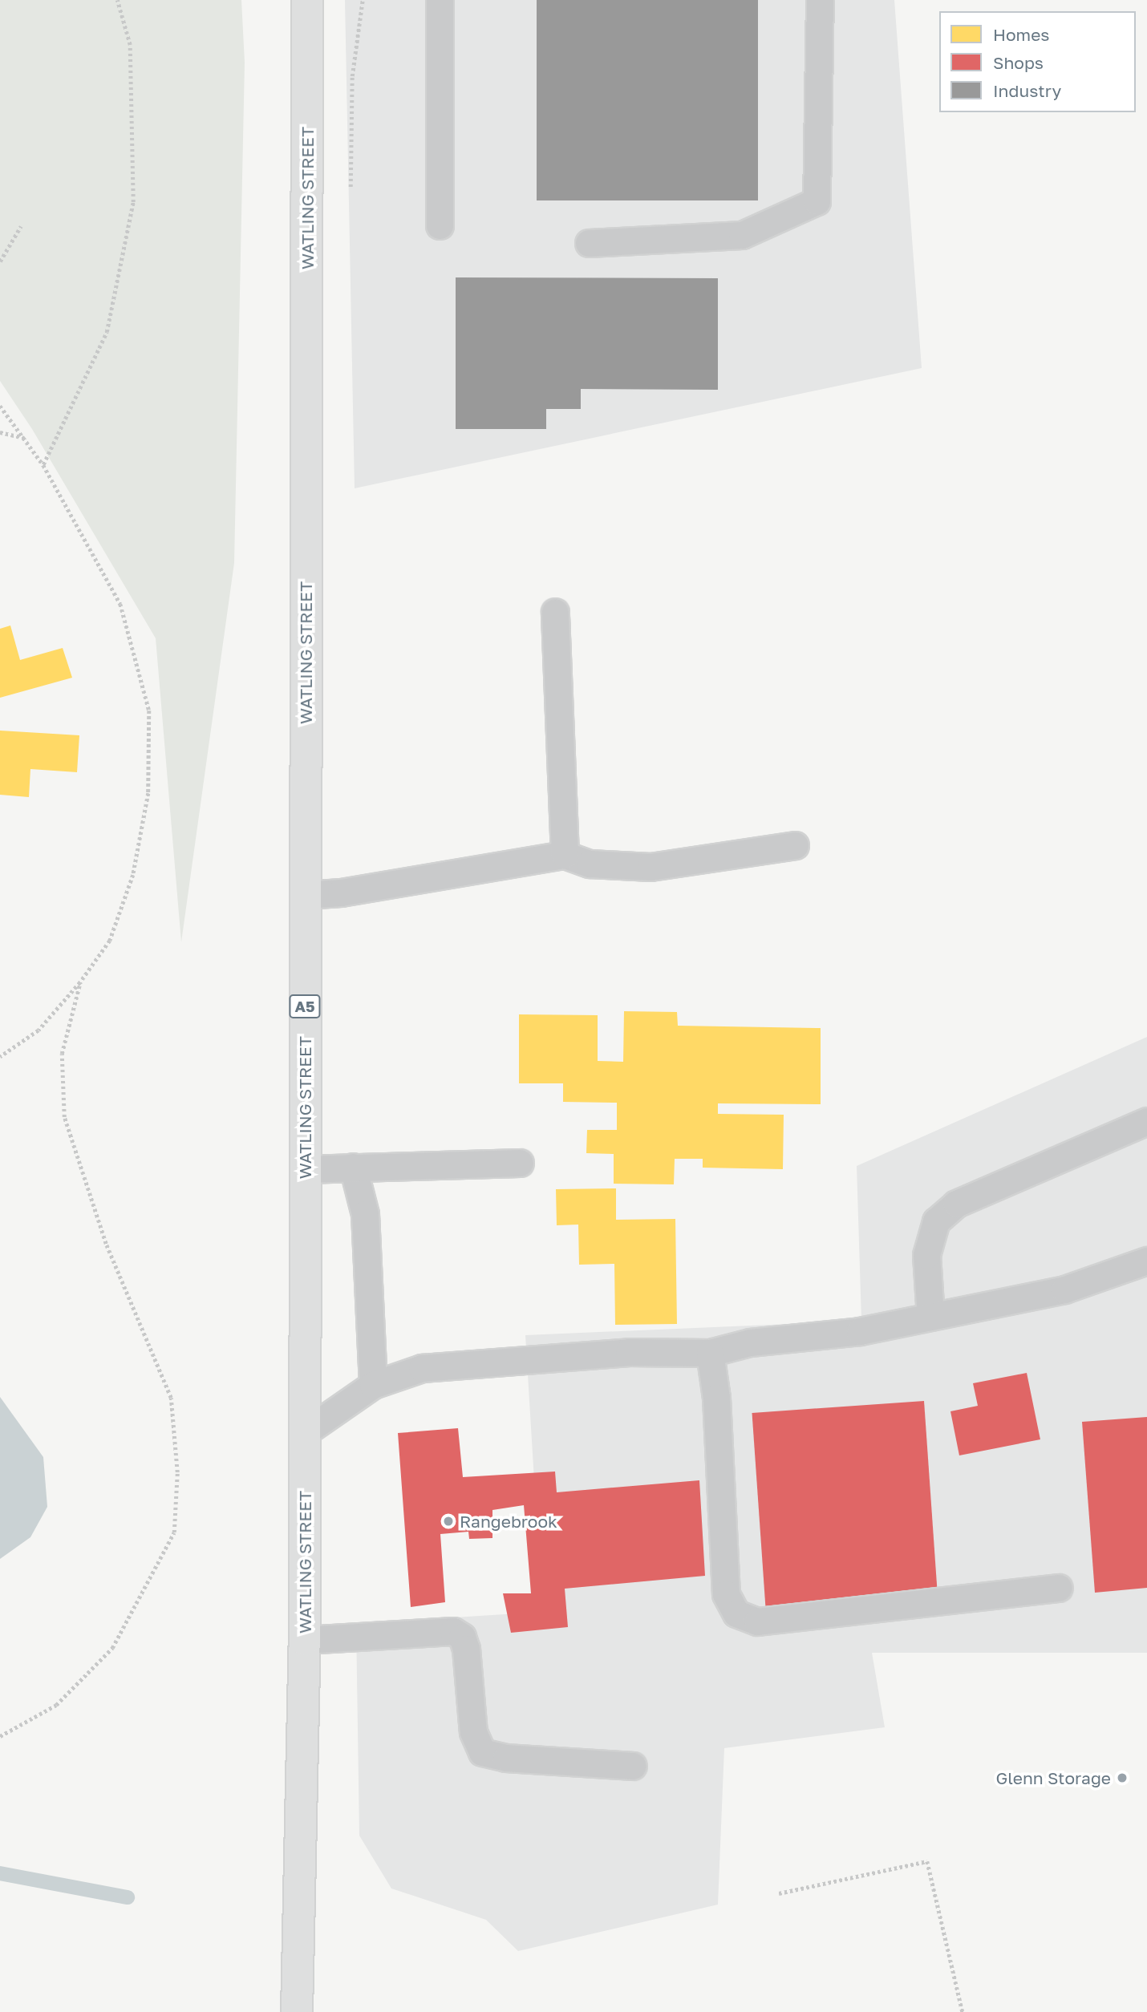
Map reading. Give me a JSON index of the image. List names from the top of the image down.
{
  "streets": {
    "highway": ["WATLING STREET", "A5"]
  },
  "places": ["Rangebrook", "Glenn Storage"],
  "legend": ["Homes", "Shops", "Industry"]
}
